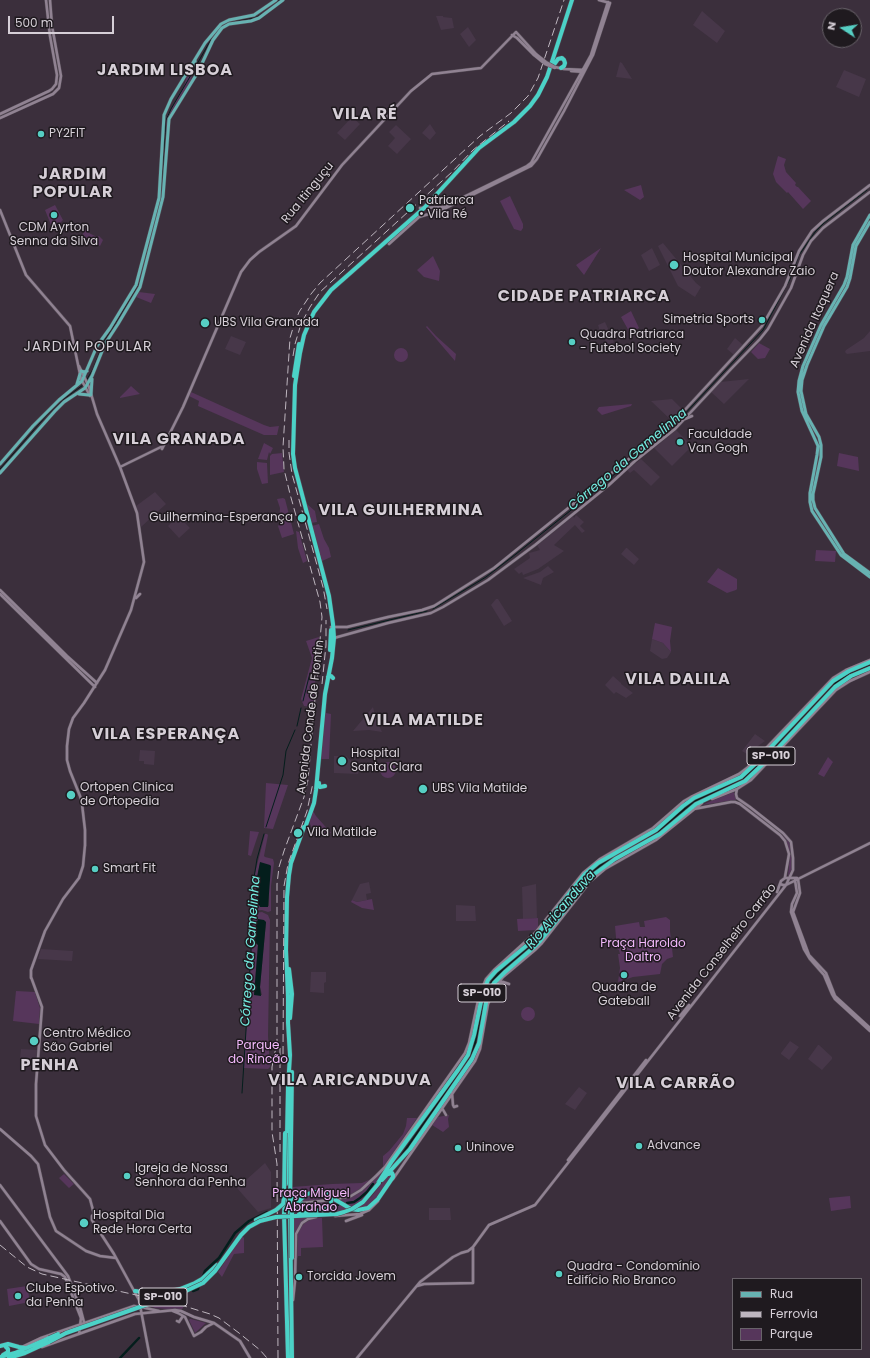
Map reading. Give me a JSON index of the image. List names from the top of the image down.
{
  "streets": {
    "highway": ["Avenida Conde de Frontin", "SP-010"],
    "main road": ["Rua Itinguçu", "Avenida Itaquera", "Avenida Conselheiro Carrão"]
  },
  "districts": [
    "JARDIM LISBOA",
    "VILA RÉ",
    "JARDIM POPULAR",
    "CIDADE PATRIARCA",
    "JARDIM POPULAR",
    "VILA GRANADA",
    "VILA GUILHERMINA",
    "VILA DALILA",
    "VILA MATILDE",
    "VILA ESPERANÇA",
    "PENHA",
    "VILA ARICANDUVA",
    "VILA CARRÃO"
  ],
  "water": ["Córrego da Gamelinha", "Rio Aricanduva"],
  "parks": ["Praça Haroldo Daltro", "Parque do Rincão", "Praça Miguel Abrahao"],
  "places": [
    "PY2FIT",
    "Patriarca • Vila Ré",
    "CDM Ayrton Senna da Silva",
    "Hospital Municipal Doutor Alexandre Zaio",
    "Simetria Sports",
    "UBS Vila Granada",
    "Quadra Patriarca - Futebol Society",
    "Faculdade Van Gogh",
    "Guilhermina-Esperança",
    "Hospital Santa Clara",
    "UBS Vila Matilde",
    "Ortopen Clinica de Ortopedia",
    "Vila Matilde",
    "Smart Fit",
    "Quadra de Gateball",
    "Centro Médico São Gabriel",
    "Advance",
    "Uninove",
    "Igreja de Nossa Senhora da Penha",
    "Hospital Dia Rede Hora Certa",
    "Quadra - Condomínio Edifício Rio Branco",
    "Torcida Jovem",
    "Clube Espotivo da Penha"
  ],
  "legend": ["Rua", "Ferrovia", "Parque"],
  "scale_bar": "500 m",
  "north": "left"
}
